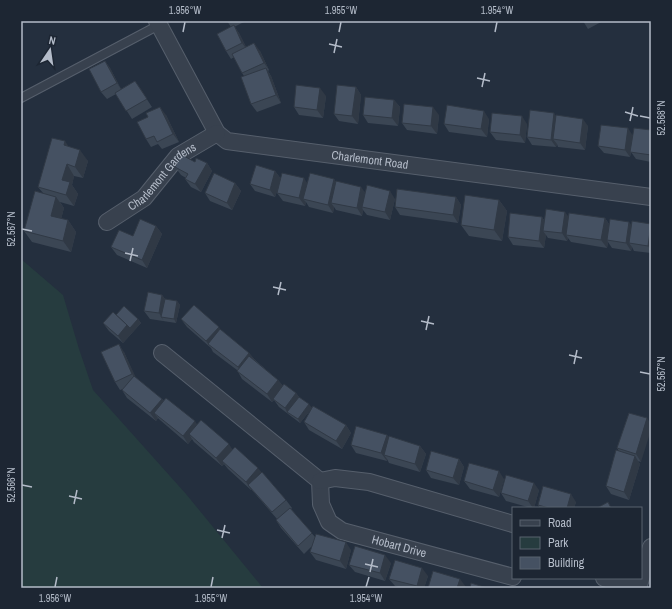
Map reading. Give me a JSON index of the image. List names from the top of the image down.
{
  "streets": {
    "street": ["Charlemont Road", "Charlemont Gardens", "Hobart Drive"]
  },
  "crossings": [
    ["Charlemont Road", "Charlemont Gardens"]
  ],
  "legend": ["Road", "Park", "Building"],
  "north": "top",
  "coordinates": [
    "1.956°W",
    "1.955°W",
    "1.954°W",
    "52.568°N",
    "52.567°N",
    "52.566°N"
  ]
}
